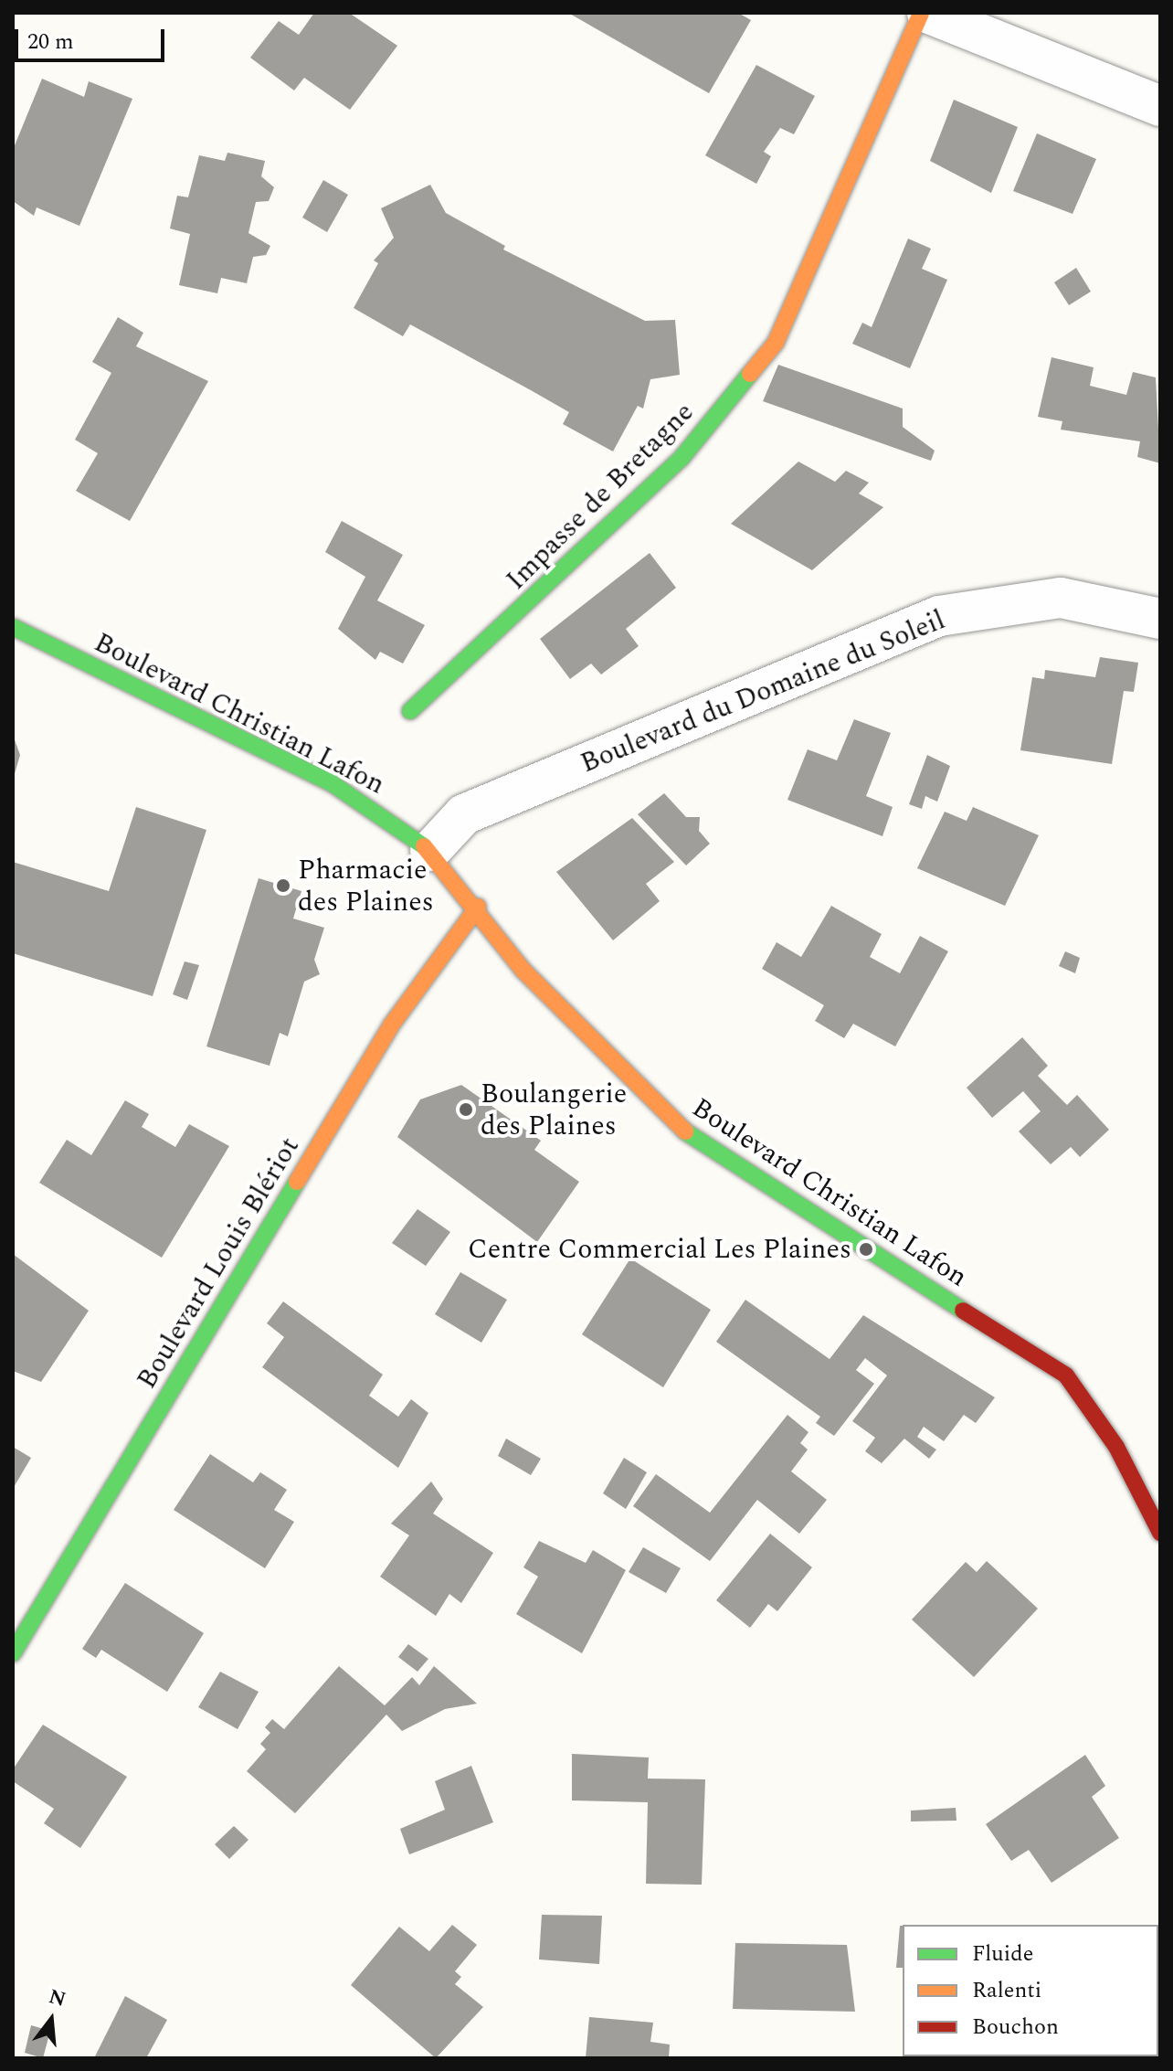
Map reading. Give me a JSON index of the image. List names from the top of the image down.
{
  "streets": {
    "street": [
      "Impasse de Bretagne",
      "Boulevard du Domaine du Soleil",
      "Boulevard Christian Lafon",
      "Boulevard Louis Blériot"
    ]
  },
  "crossings": [
    ["Boulevard du Domaine du Soleil", "Boulevard Christian Lafon"],
    ["Boulevard Christian Lafon", "Boulevard Louis Blériot"]
  ],
  "places": ["Pharmacie des Plaines", "Boulangerie des Plaines", "Centre Commercial Les Plaines"],
  "legend": ["Fluide", "Ralenti", "Bouchon"],
  "scale_bar": "20 m",
  "north": "top"
}
